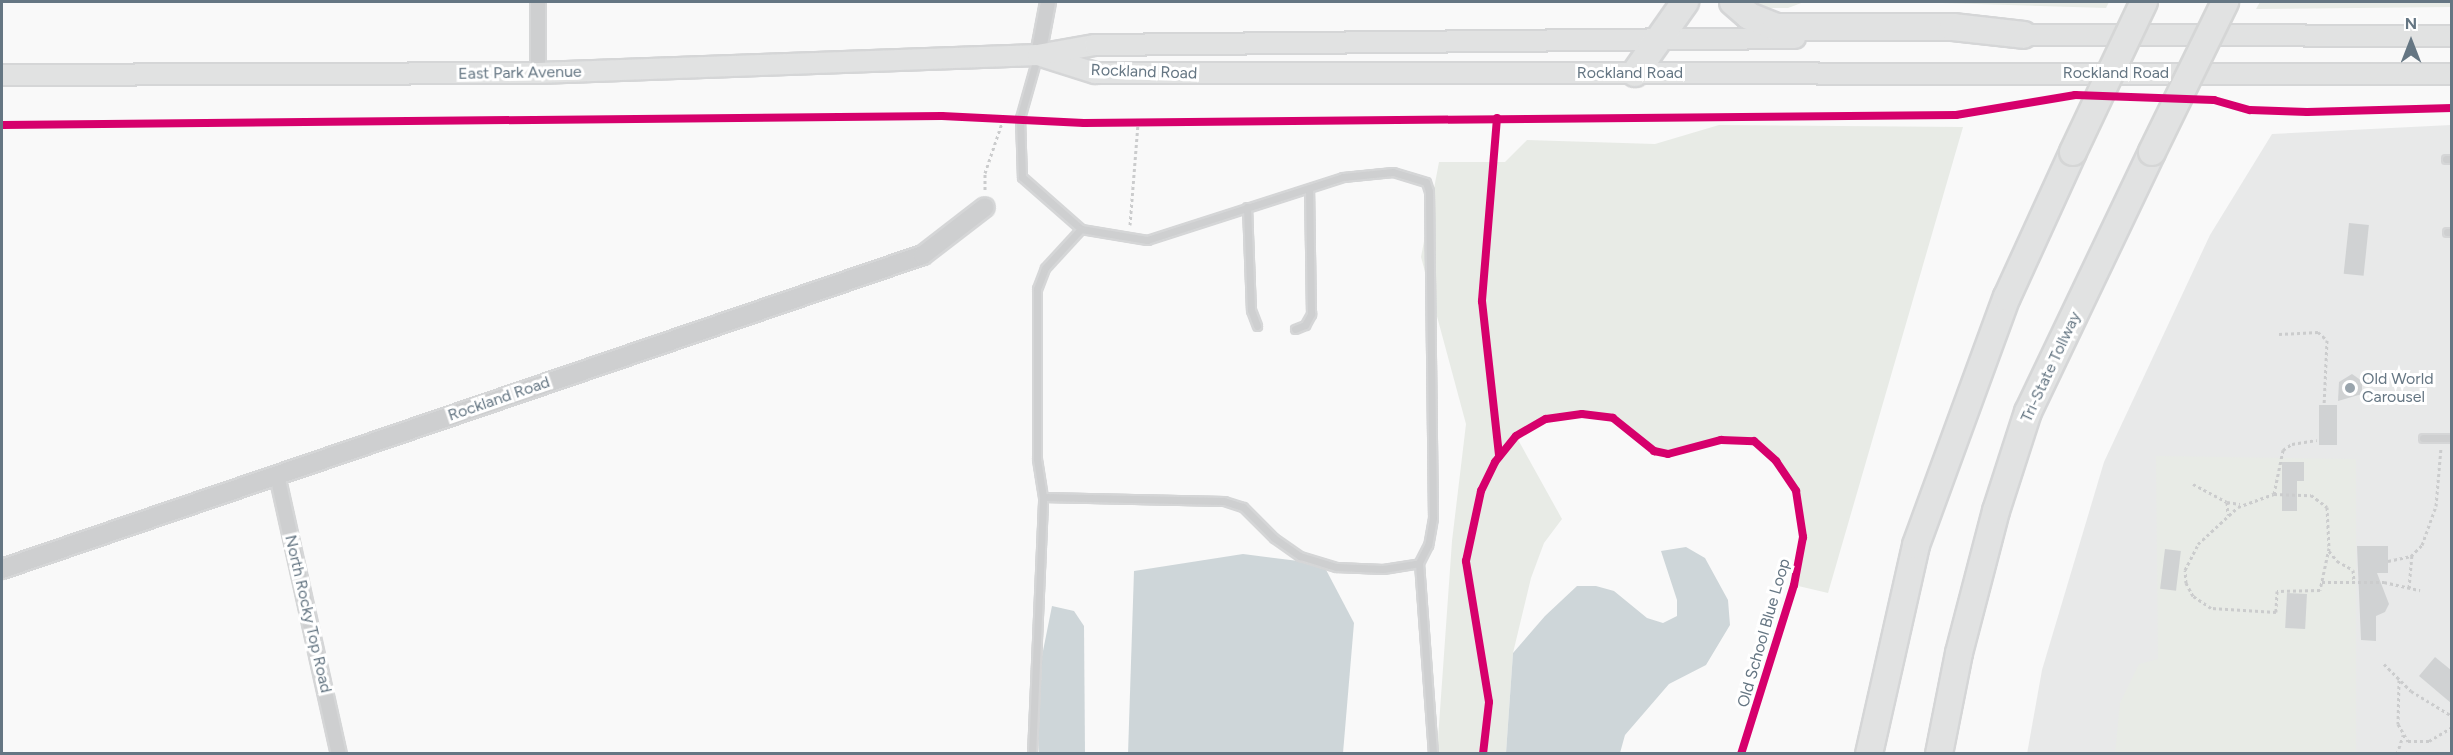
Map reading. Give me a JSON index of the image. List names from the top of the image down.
{
  "streets": {
    "highway": ["Tri-State Tollway"],
    "main road": ["Rockland Road", "East Park Avenue"],
    "street": ["North Rocky Top Road"],
    "cycle path": ["Old School Blue Loop"]
  },
  "crossings": [
    ["Rockland Road", "East Park Avenue"],
    ["Rockland Road", "North Rocky Top Road"]
  ],
  "places": ["Old World Carousel"],
  "north": "top"
}
